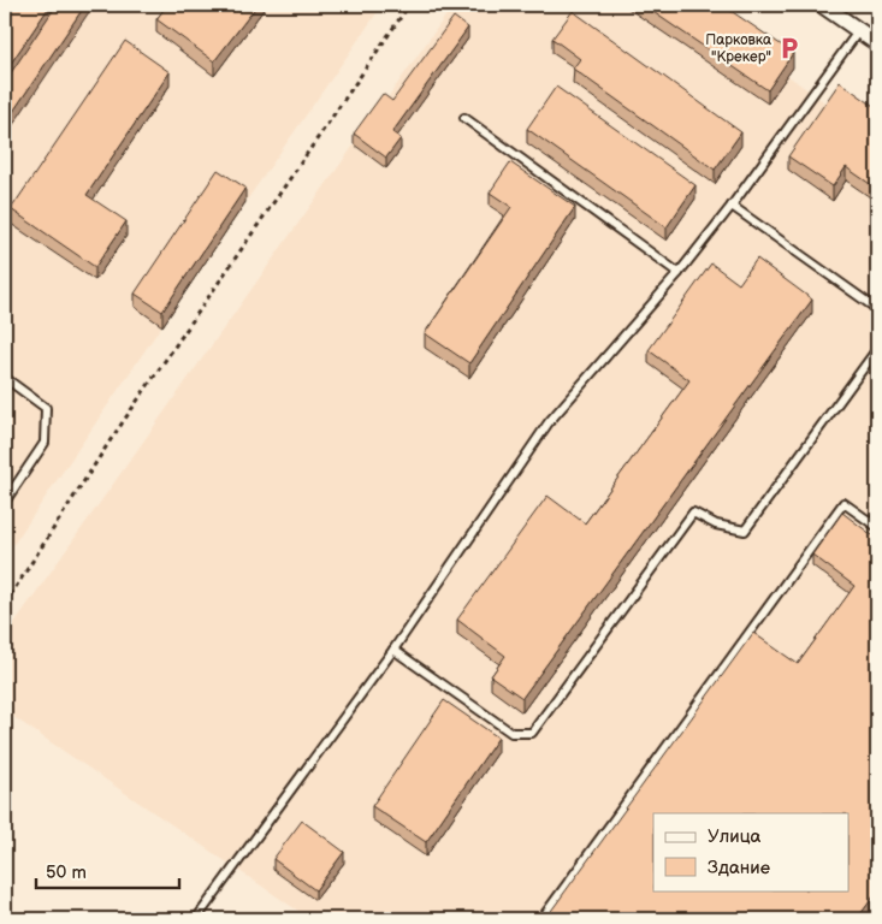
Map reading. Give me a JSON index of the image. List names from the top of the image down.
{
  "places": {
    "parking": ["Парковка \"Крекер\""]
  },
  "legend": ["Улица", "Здание"],
  "scale_bar": "50 m"
}
